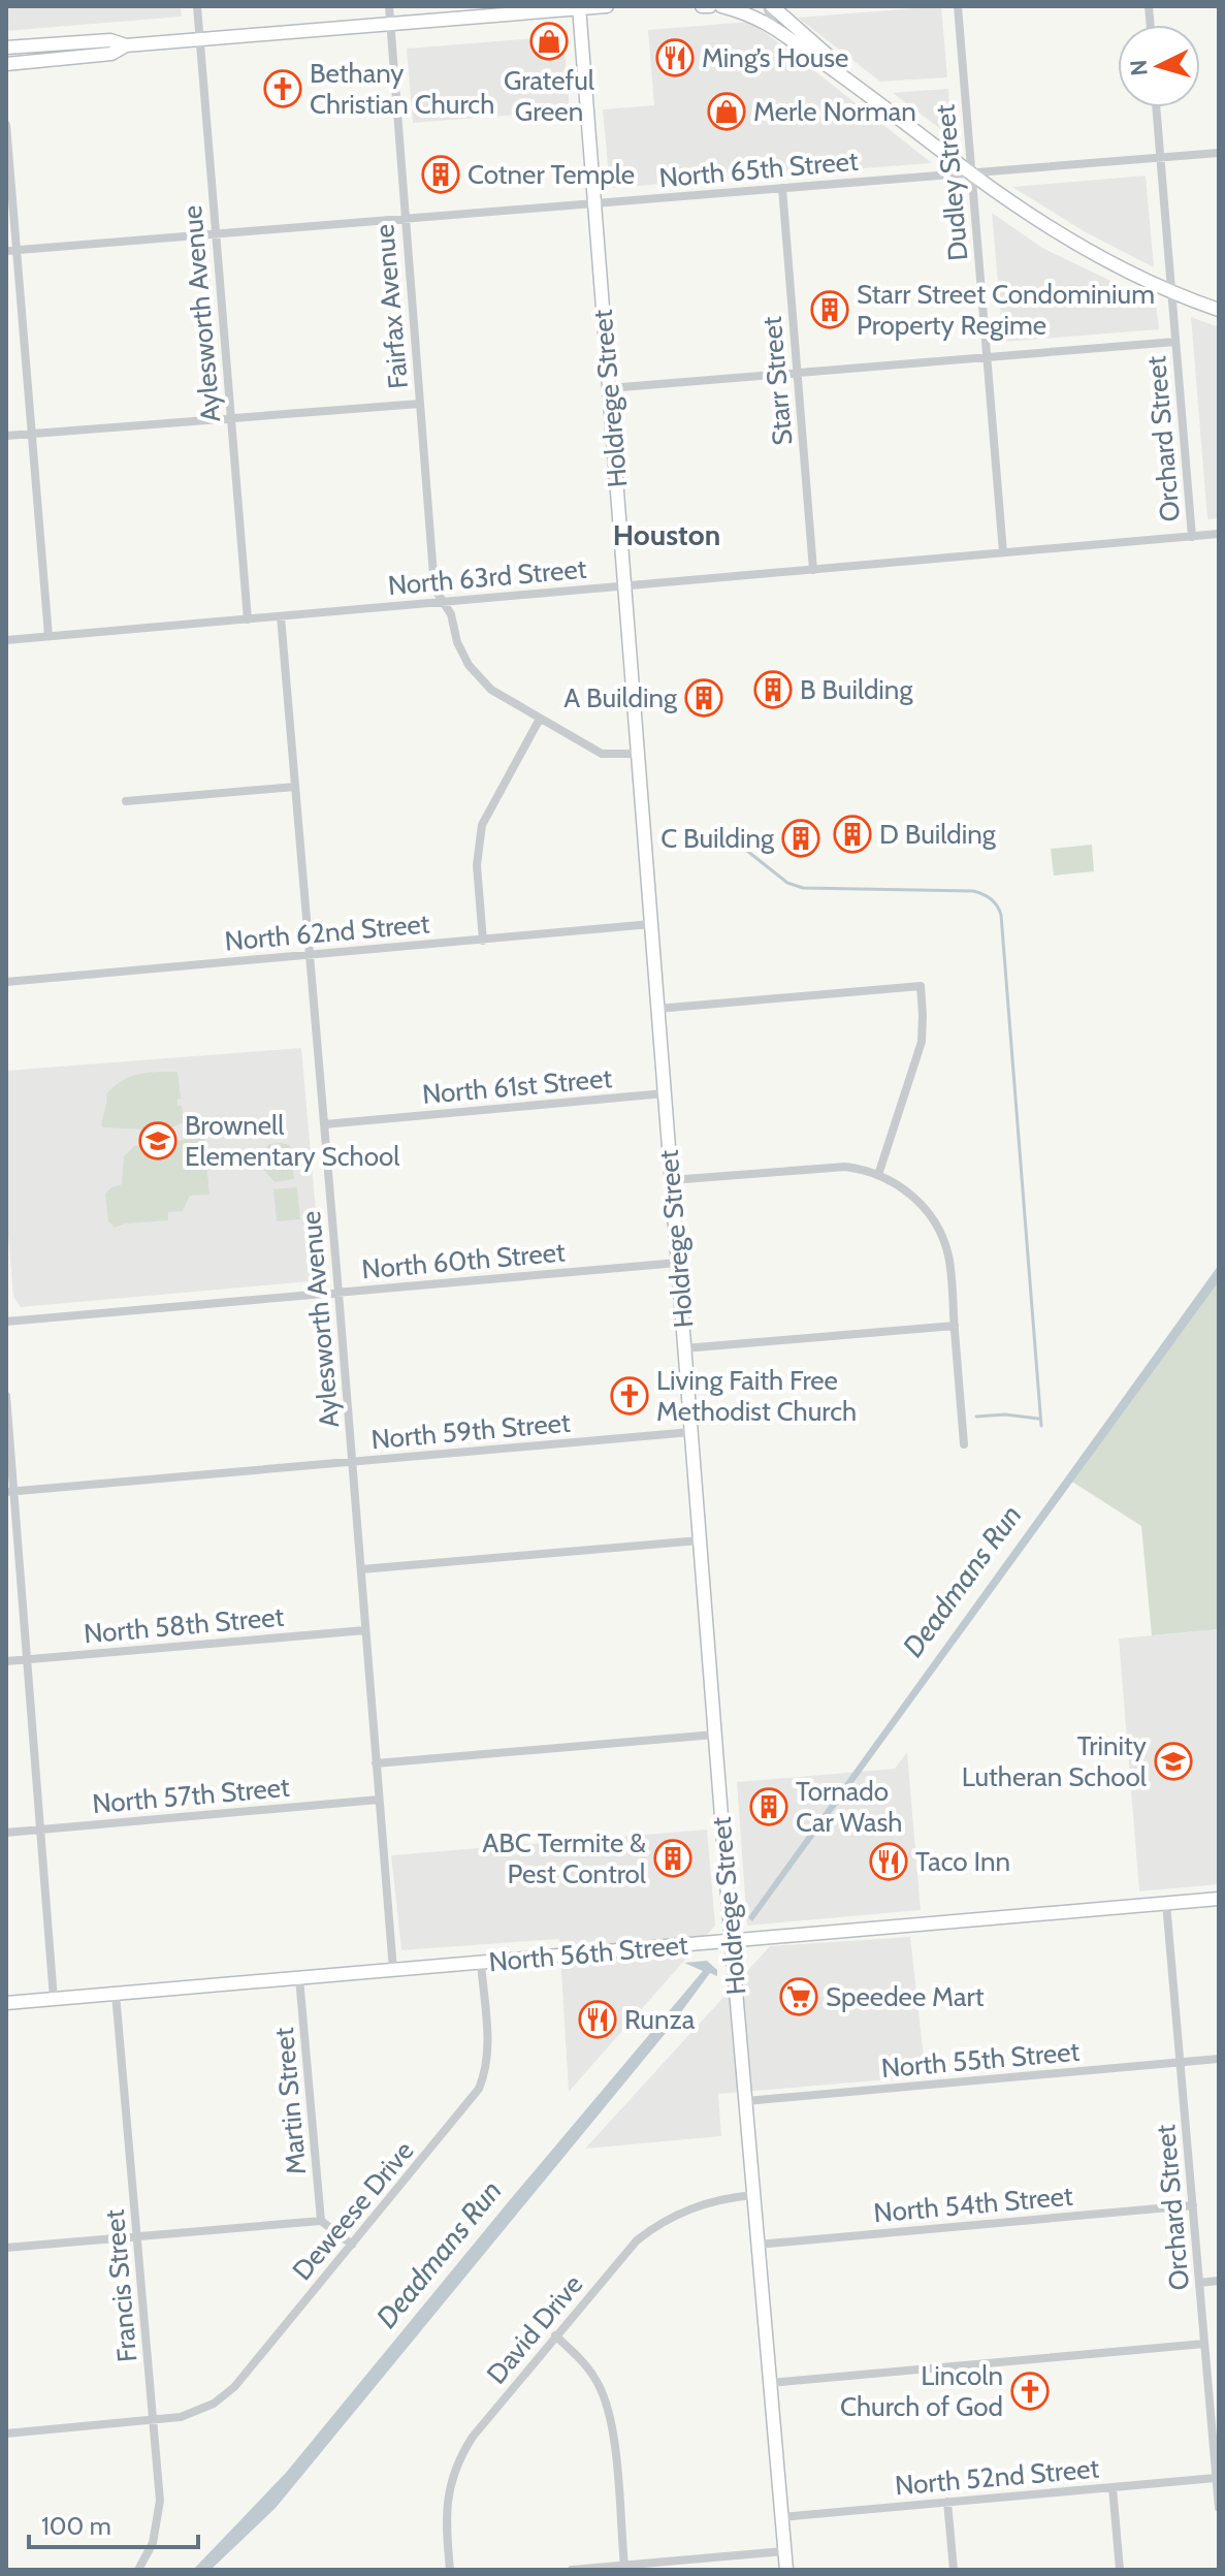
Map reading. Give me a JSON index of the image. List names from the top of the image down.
{
  "streets": {
    "main road": ["Holdrege Street", "North 56th Street"],
    "street": [
      "North 65th Street",
      "Dudley Street",
      "Fairfax Avenue",
      "Aylesworth Avenue",
      "Starr Street",
      "Orchard Street",
      "North 63rd Street",
      "North 62nd Street",
      "North 61st Street",
      "North 60th Street",
      "North 59th Street",
      "North 58th Street",
      "North 57th Street",
      "North 55th Street",
      "Martin Street",
      "North 54th Street",
      "Deweese Drive",
      "Francis Street",
      "David Drive",
      "North 52nd Street"
    ]
  },
  "crossings": [
    ["North 65th Street", "Dudley Street"],
    ["North 65th Street", "Fairfax Avenue"],
    ["North 65th Street", "Aylesworth Avenue"],
    ["North 65th Street", "Starr Street"],
    ["North 65th Street", "Holdrege Street"],
    ["North 65th Street", "Orchard Street"],
    ["Dudley Street", "North 63rd Street"],
    ["Fairfax Avenue", "Holdrege Street"],
    ["Fairfax Avenue", "North 63rd Street"],
    ["Aylesworth Avenue", "North 63rd Street"],
    ["Aylesworth Avenue", "North 62nd Street"],
    ["Aylesworth Avenue", "North 61st Street"],
    ["Aylesworth Avenue", "North 60th Street"],
    ["Aylesworth Avenue", "North 59th Street"],
    ["Aylesworth Avenue", "North 58th Street"],
    ["Aylesworth Avenue", "North 57th Street"],
    ["Aylesworth Avenue", "North 56th Street"],
    ["Starr Street", "North 63rd Street"],
    ["Holdrege Street", "North 63rd Street"],
    ["Holdrege Street", "North 62nd Street"],
    ["Holdrege Street", "North 61st Street"],
    ["Holdrege Street", "North 60th Street"],
    ["Holdrege Street", "North 59th Street"],
    ["Holdrege Street", "North 56th Street"],
    ["Holdrege Street", "North 55th Street"],
    ["Holdrege Street", "North 54th Street"],
    ["Holdrege Street", "David Drive"],
    ["Holdrege Street", "North 52nd Street"],
    ["Orchard Street", "North 63rd Street"],
    ["Orchard Street", "North 56th Street"],
    ["Orchard Street", "North 55th Street"],
    ["Orchard Street", "North 54th Street"],
    ["Orchard Street", "North 52nd Street"],
    ["North 56th Street", "Martin Street"],
    ["North 56th Street", "Deweese Drive"],
    ["North 56th Street", "Francis Street"],
    ["Deweese Drive", "Francis Street"]
  ],
  "districts": ["Houston"],
  "water": ["Deadmans Run"],
  "places": {
    "shop": ["Grateful Green", "Merle Norman"],
    "restaurant": ["Ming’s House", "Taco Inn", "Runza"],
    "church": ["Bethany Christian Church", "Living Faith Free Methodist Church", "Lincoln Church of God"],
    "building": [
      "Cotner Temple",
      "Starr Street Condominium Property Regime",
      "B Building",
      "A Building",
      "D Building",
      "C Building",
      "Tornado Car Wash",
      "ABC Termite & Pest Control"
    ],
    "school or university": ["Brownell Elementary School", "Trinity Lutheran School"],
    "supermarket": ["Speedee Mart"]
  },
  "scale_bar": "100 m",
  "north": "left"
}
